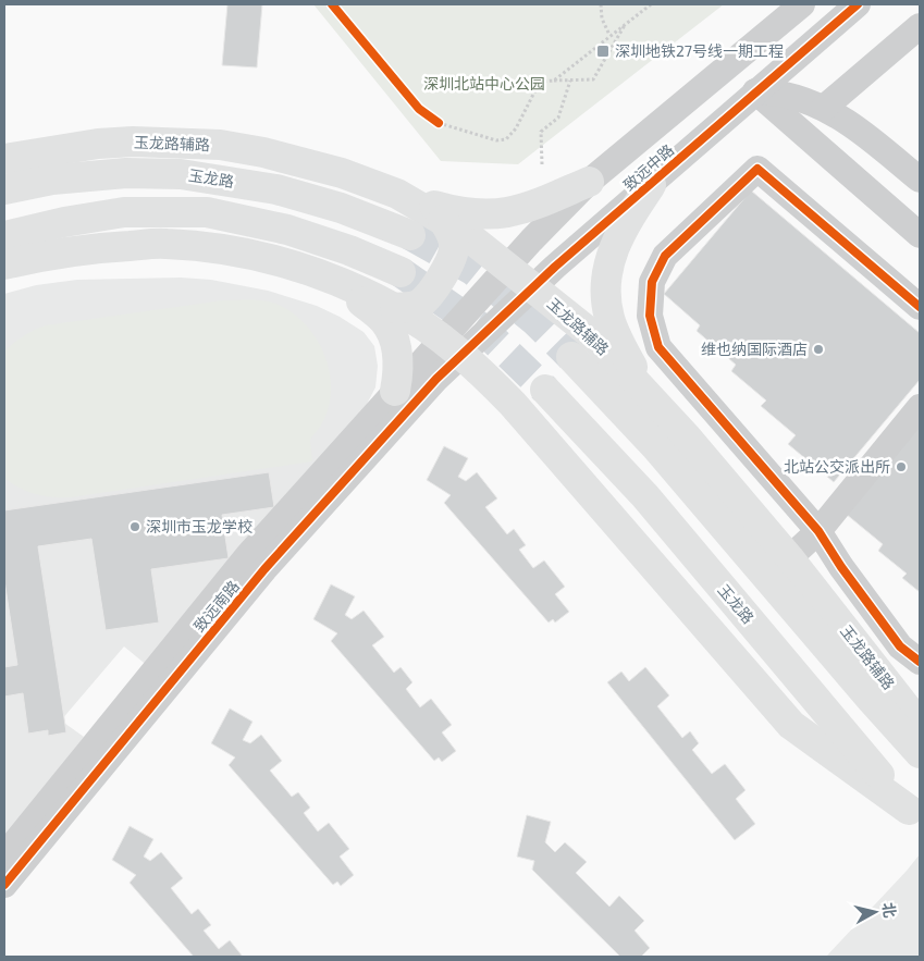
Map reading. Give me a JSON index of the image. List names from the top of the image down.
{
  "streets": {
    "main road": ["玉龙路辅路", "玉龙路"],
    "street": ["致远中路", "致远南路"]
  },
  "crossings": [
    ["玉龙路辅路", "致远中路"],
    ["致远中路", "致远南路"]
  ],
  "parks": ["深圳北站中心公园"],
  "places": {
    "transit": ["深圳地铁27号线一期工程"],
    "other": ["维也纳国际酒店", "北站公交派出所", "深圳市玉龙学校"]
  },
  "north": "right"
}
